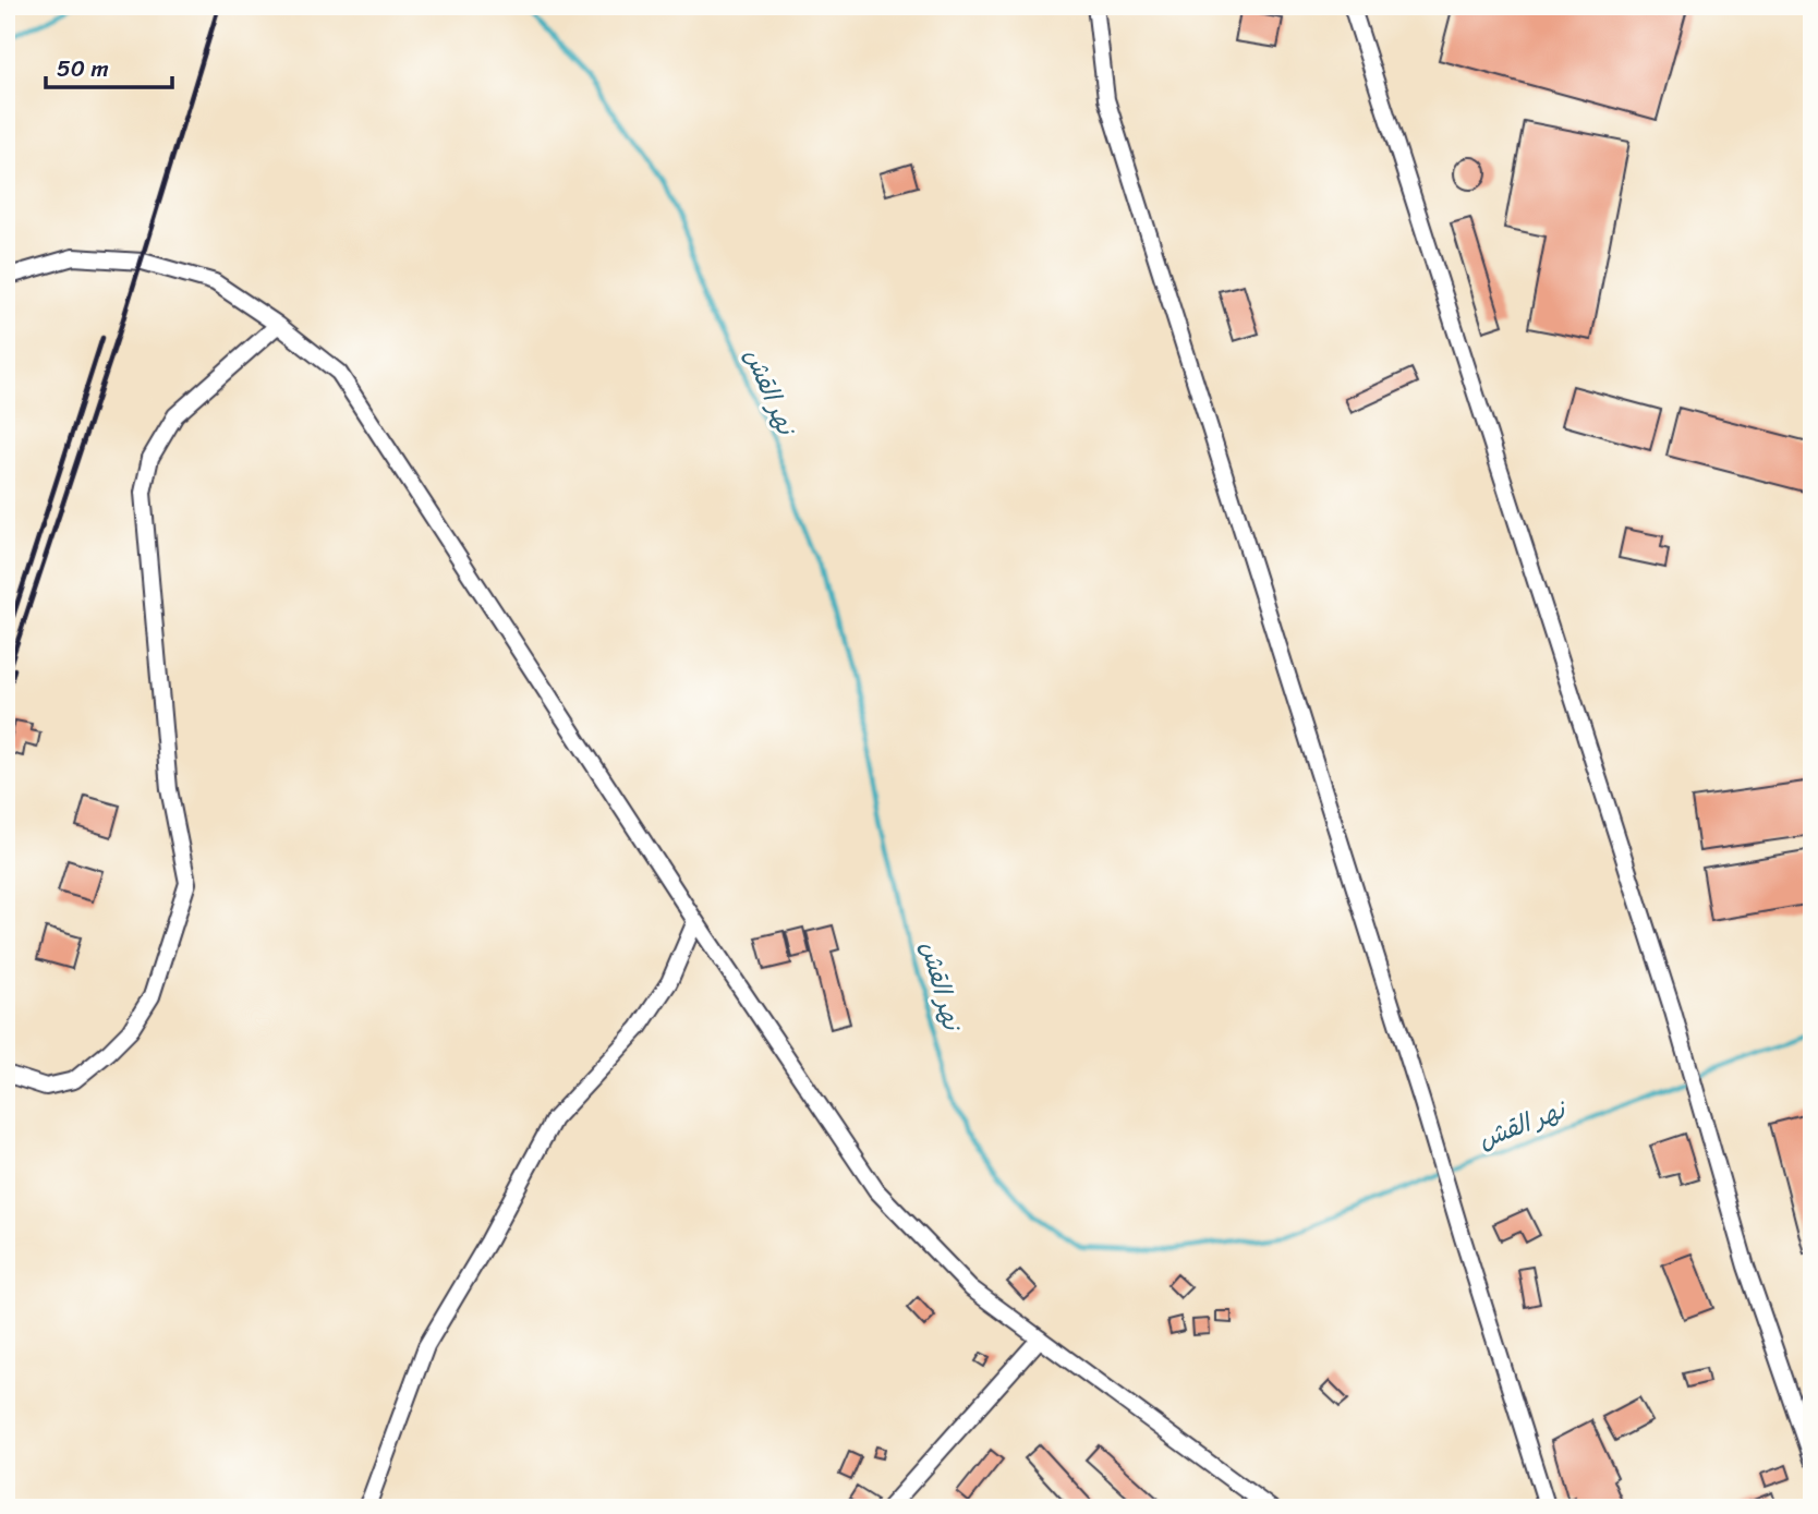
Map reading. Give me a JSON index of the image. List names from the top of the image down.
{
  "water": ["نهر القش"],
  "scale_bar": "50 m"
}
